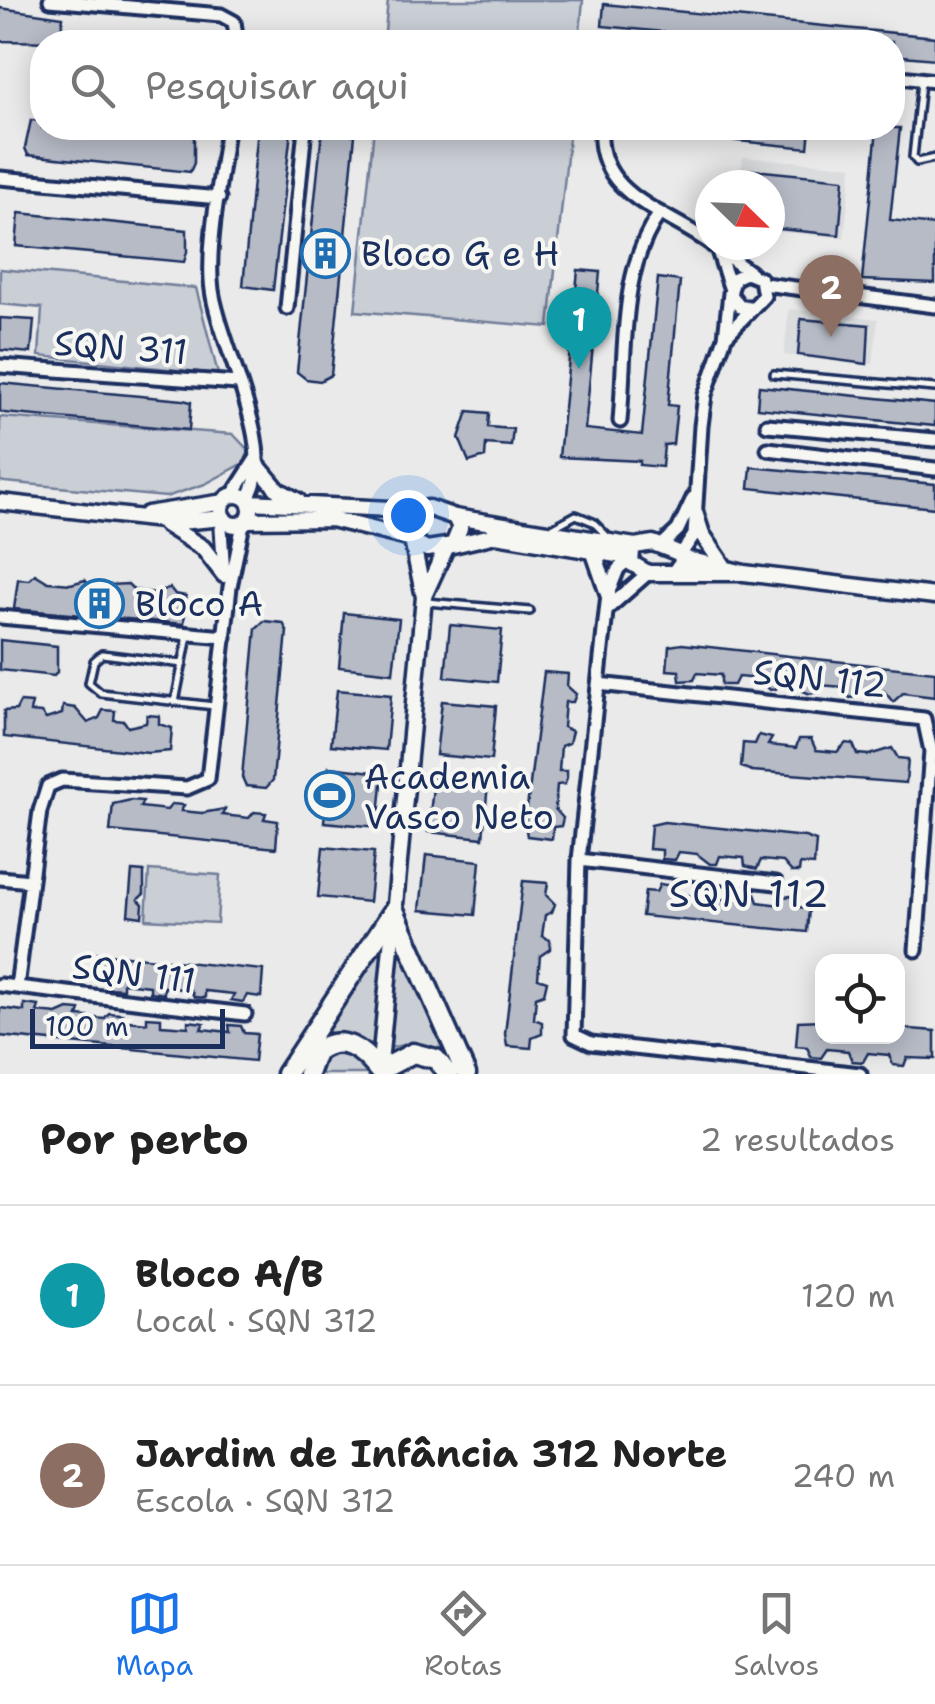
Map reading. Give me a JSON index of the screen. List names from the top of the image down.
{
  "streets": {
    "street": ["SQN 311", "SQN 112", "SQN 111"]
  },
  "districts": ["SQN 112"],
  "places": {
    "building": ["Bloco G e H", "Bloco A"],
    "sports": ["Academia Vasco Neto"]
  },
  "scale_bar": "100 m",
  "north": "bottom right",
  "page": {
    "search": "Pesquisar aqui",
    "pins": ["2", "1"],
    "scale": "100 m",
    "heading": ["Por perto", "2 resultados"],
    "list": [
      {
        "mark": "1",
        "name": "Bloco A/B",
        "note": "Local · SQN 312",
        "value": "120 m"
      },
      {
        "mark": "2",
        "name": "Jardim de Infância 312 Norte",
        "note": "Escola · SQN 312",
        "value": "240 m"
      }
    ],
    "nav": ["Mapa", "Rotas", "Salvos"]
  }
}
